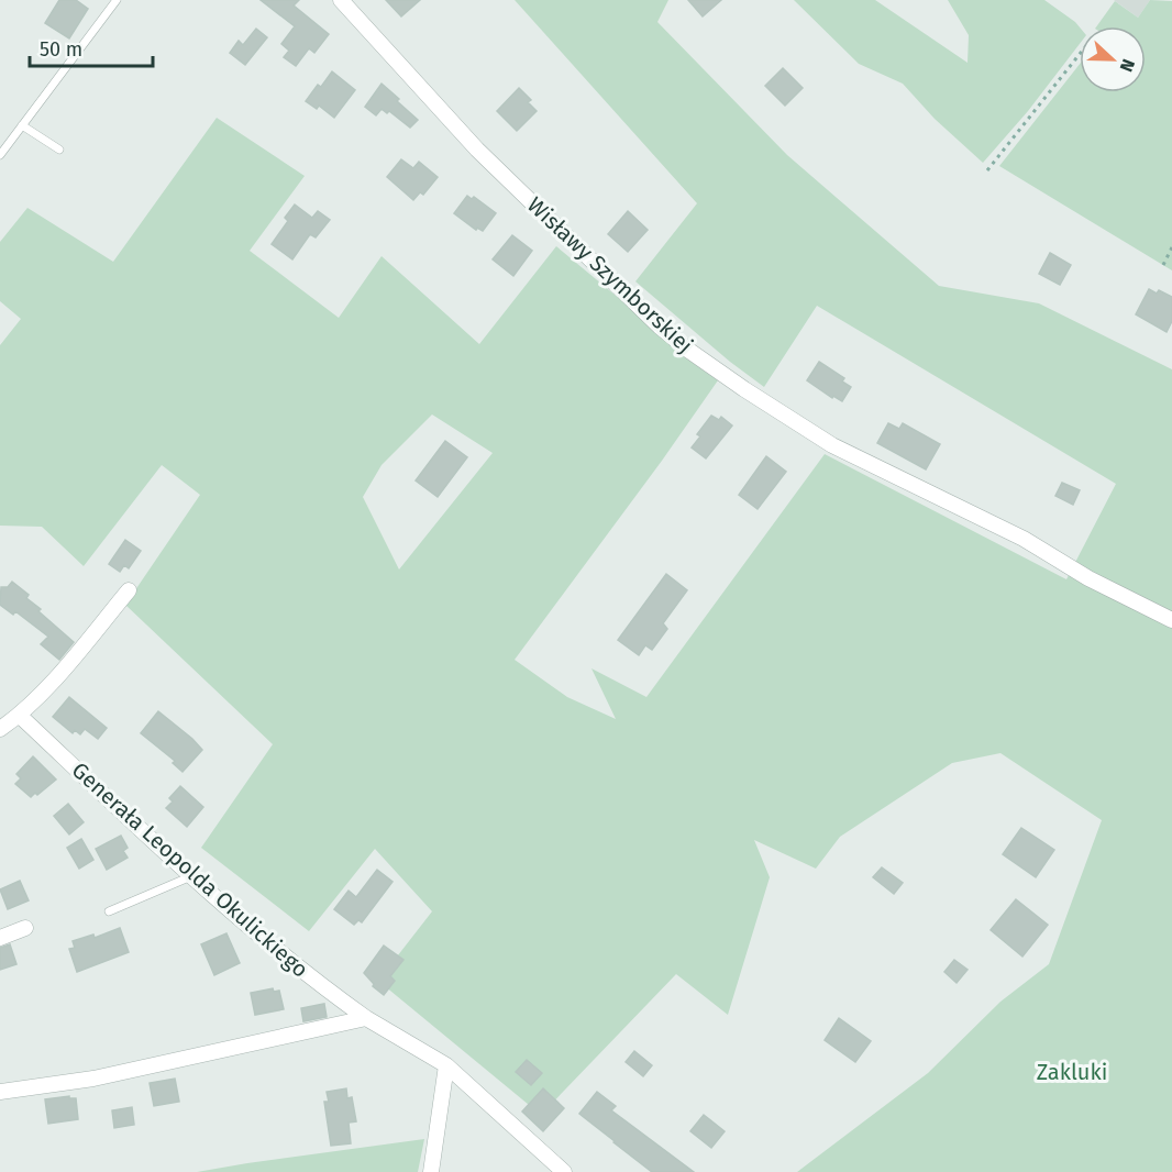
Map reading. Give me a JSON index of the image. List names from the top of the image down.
{
  "streets": {
    "street": ["Wisławy Szymborskiej", "Generała Leopolda Okulickiego"]
  },
  "parks": ["Zakluki"],
  "scale_bar": "50 m",
  "north": "right"
}
